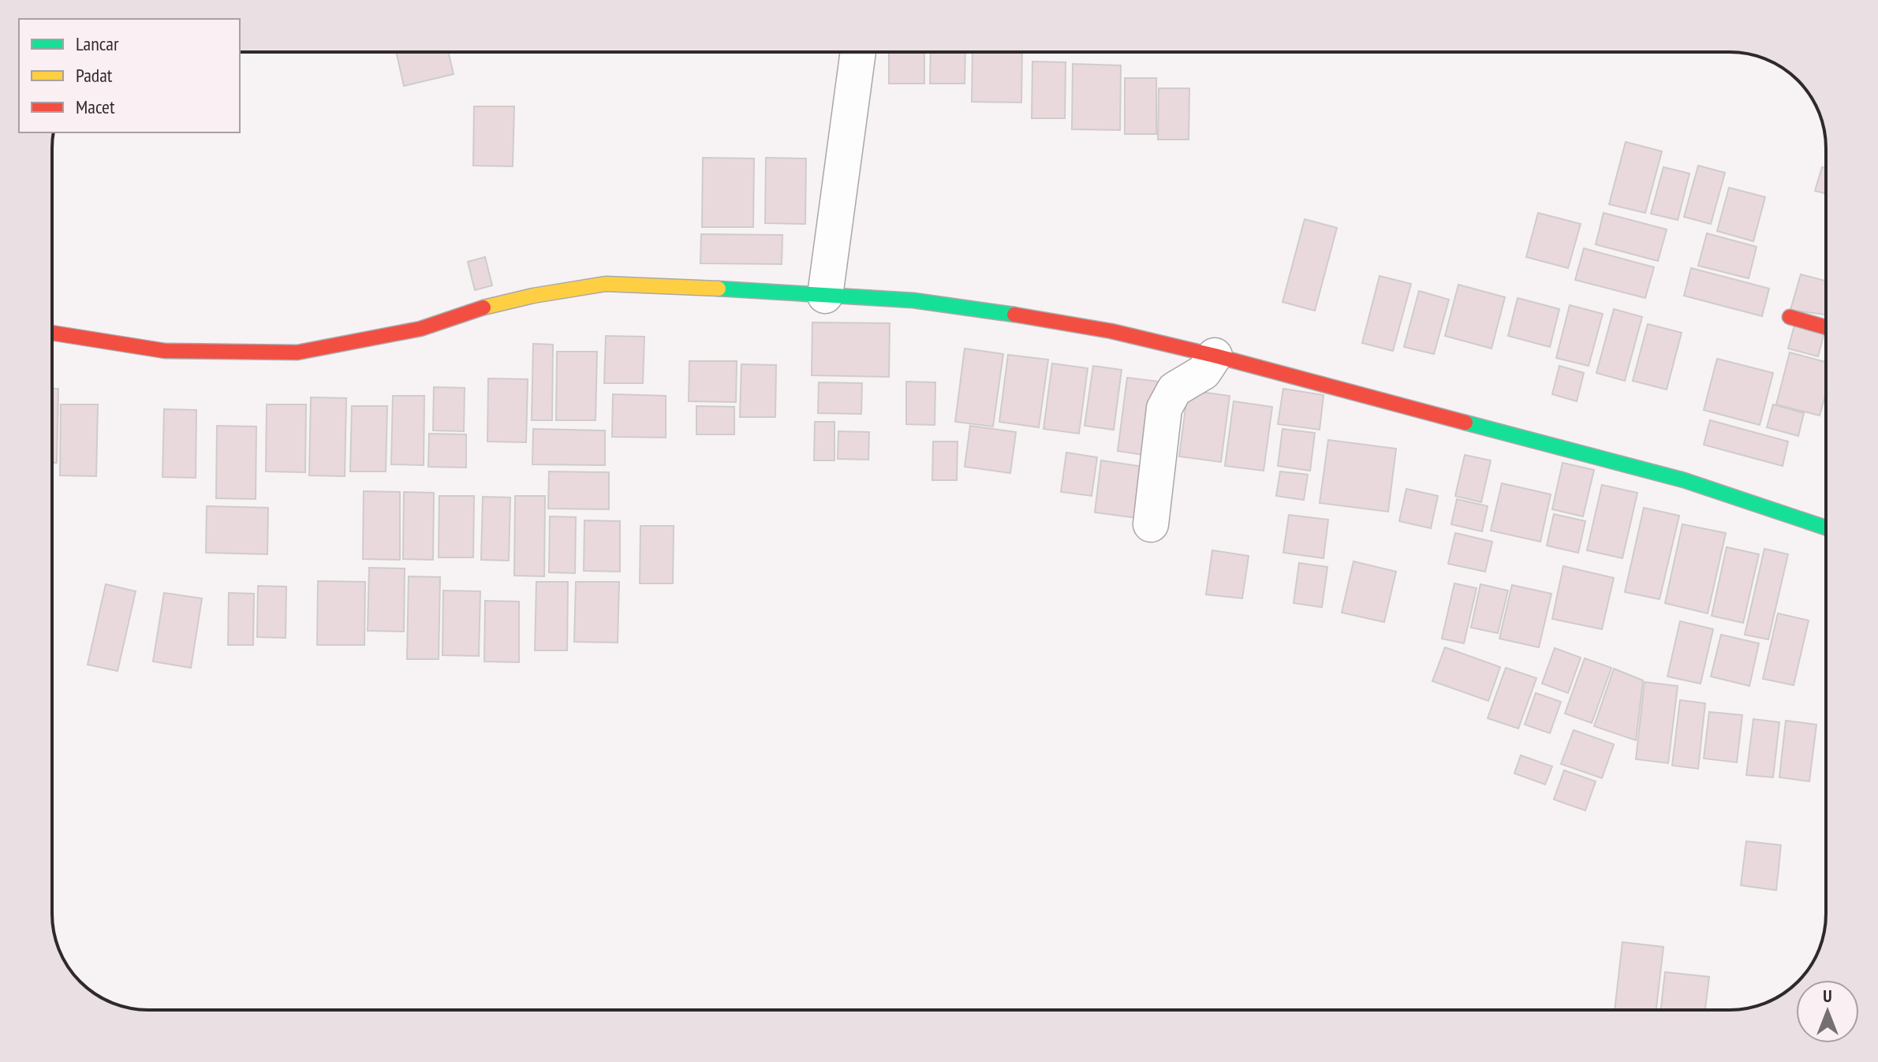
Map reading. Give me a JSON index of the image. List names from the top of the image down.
{
  "legend": ["Lancar", "Padat", "Macet"],
  "north": "top"
}
